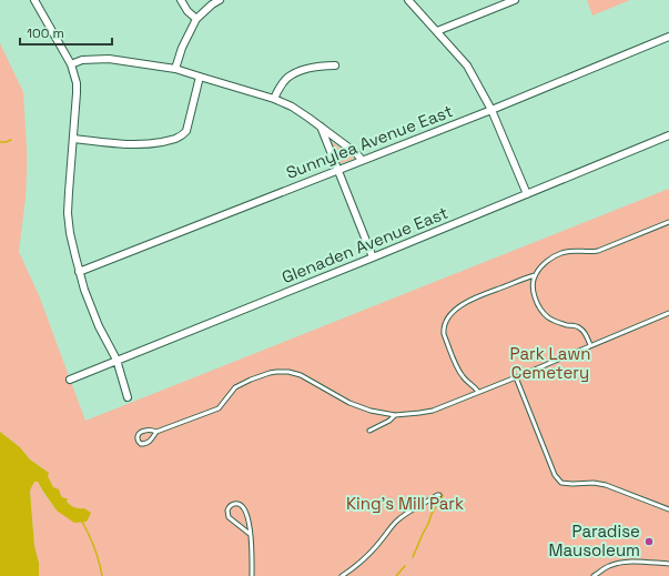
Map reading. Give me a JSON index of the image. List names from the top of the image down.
{
  "streets": {
    "street": ["Sunnylea Avenue East", "Glenaden Avenue East"]
  },
  "parks": ["Park Lawn Cemetery", "King's Mill Park"],
  "places": ["Paradise Mausoleum"],
  "scale_bar": "100 m"
}
